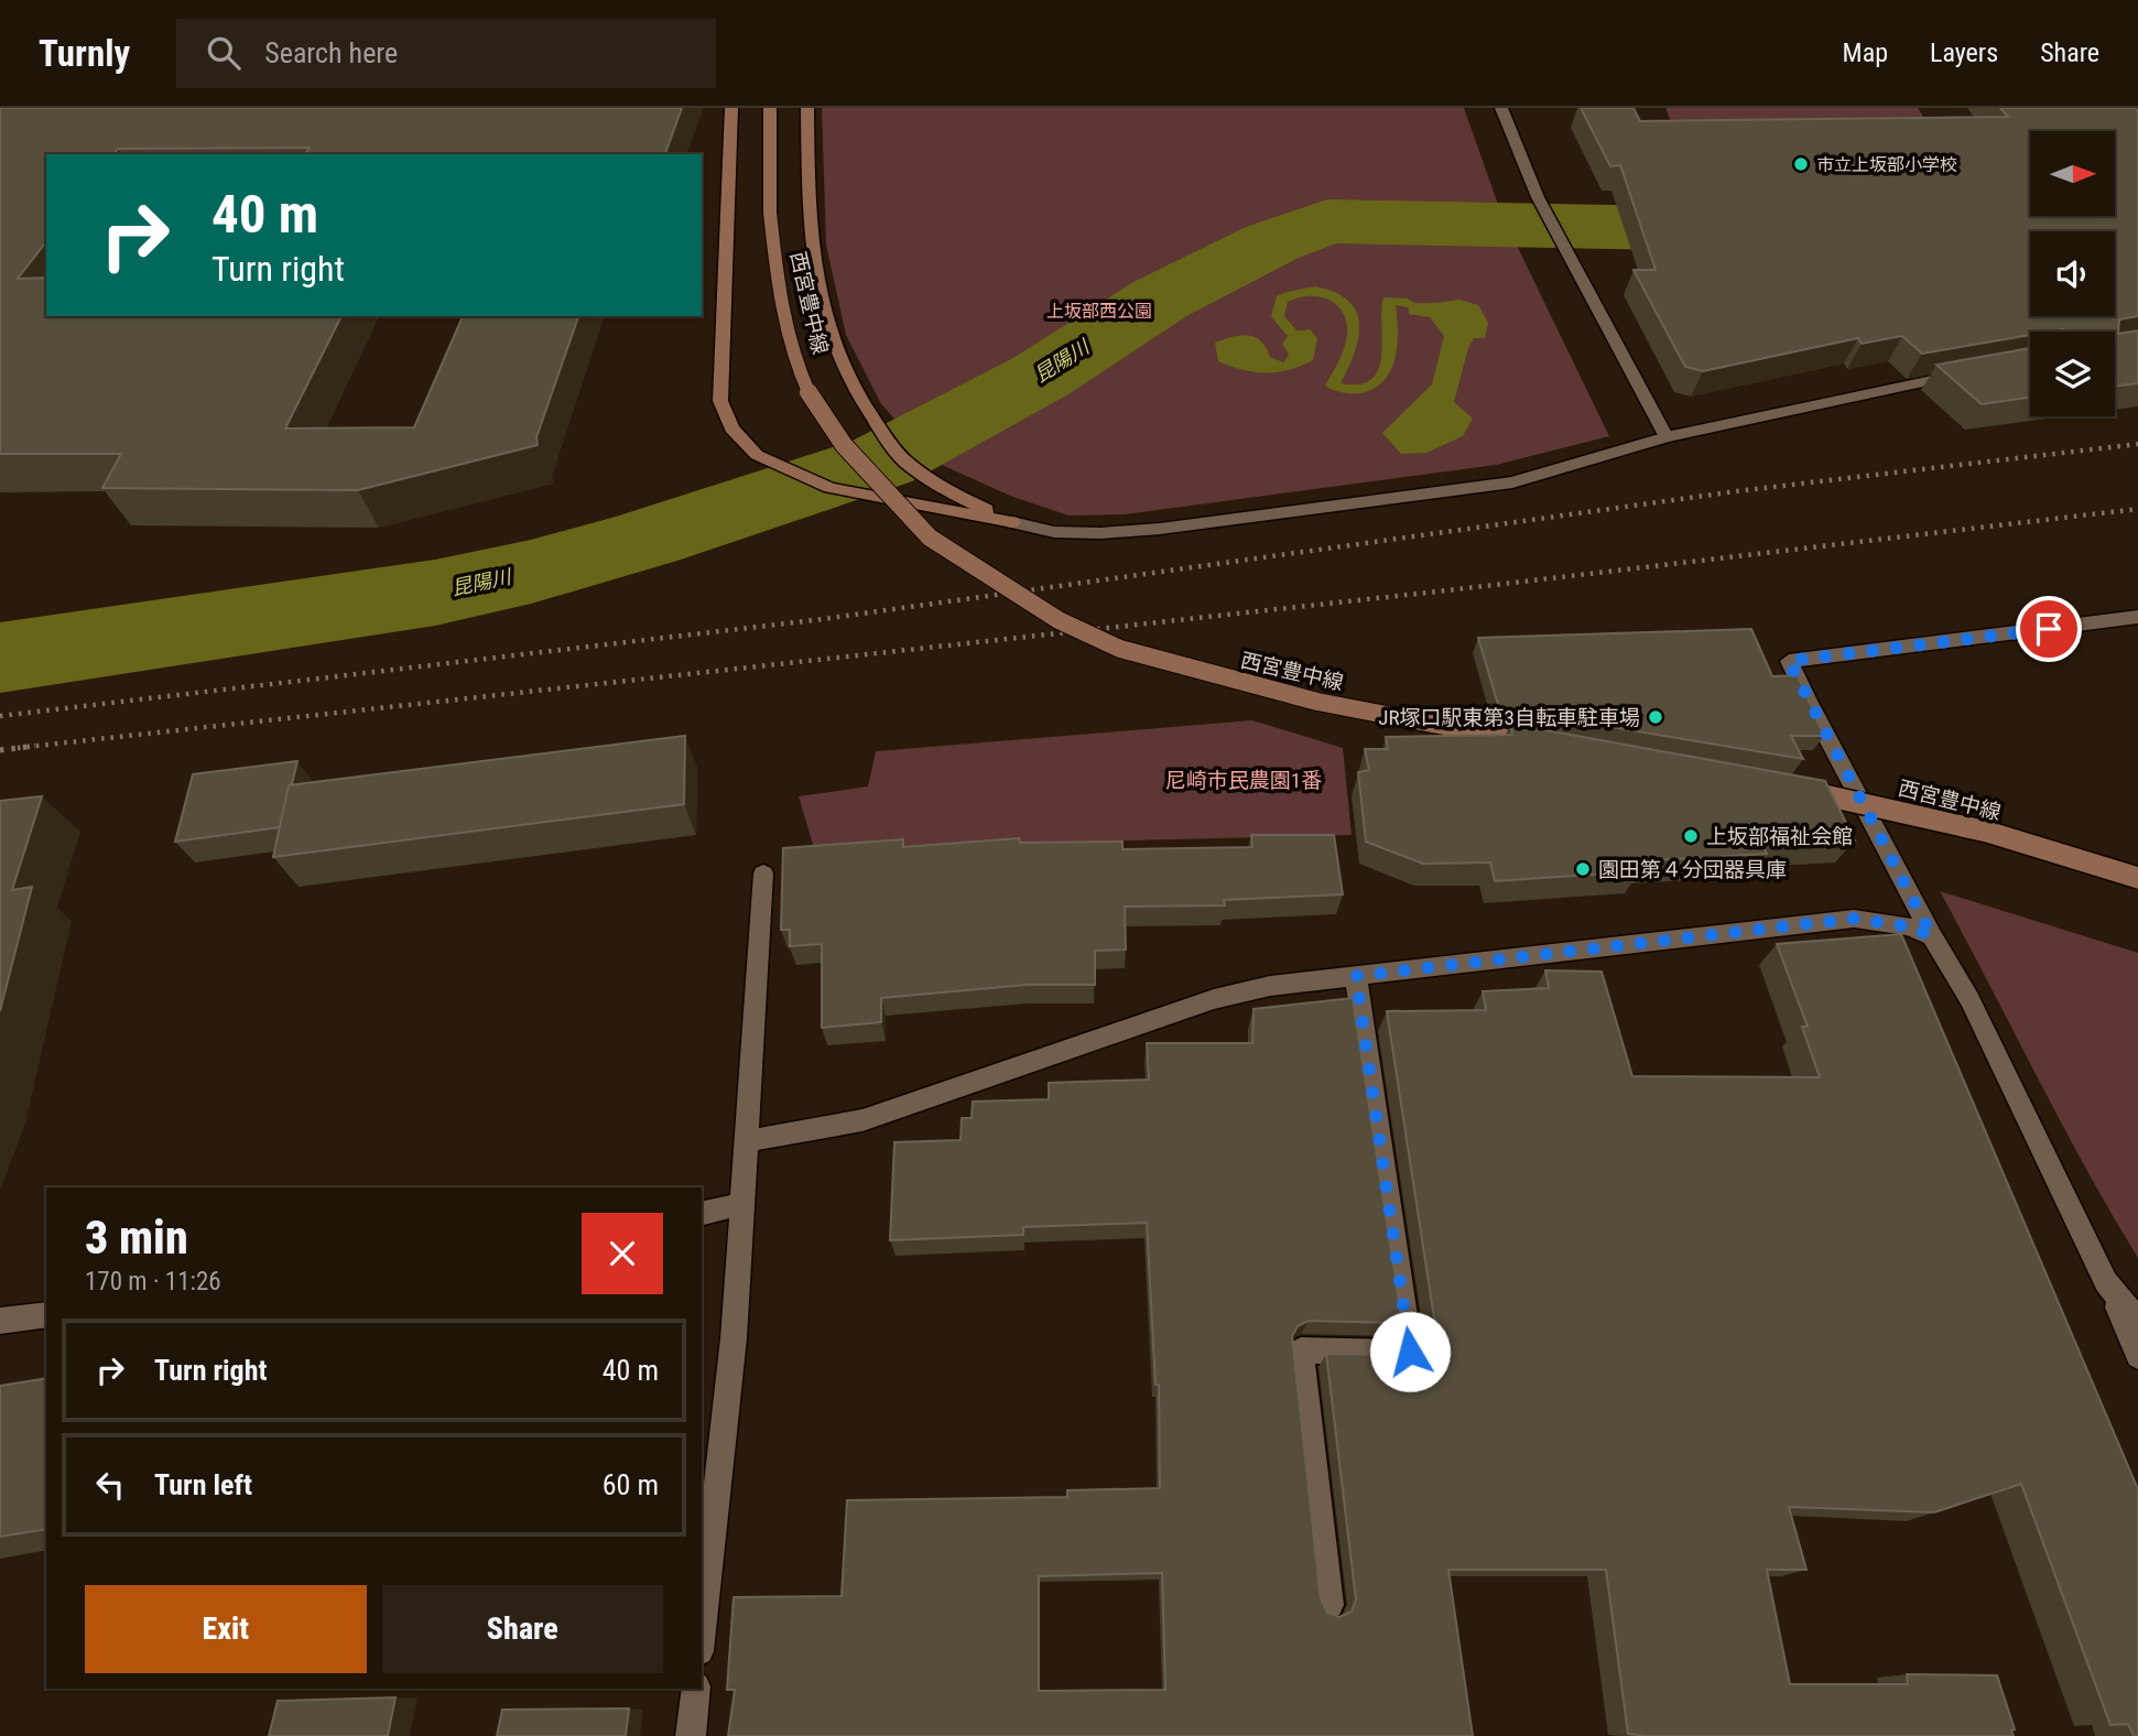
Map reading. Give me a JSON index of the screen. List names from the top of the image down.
{
  "streets": {
    "main road": ["西宮豊中線"]
  },
  "water": ["昆陽川"],
  "parks": ["上坂部西公園", "尼崎市民農園1番"],
  "places": [
    "市立上坂部小学校",
    "JR塚口駅東第3自転車駐車場",
    "上坂部福祉会館",
    "園田第４分団器具庫"
  ],
  "north": "right",
  "page": {
    "header": "Turnly",
    "search": "Search here",
    "nav": ["Map", "Layers", "Share"],
    "turn": ["40 m", "Turn right"],
    "heading": ["3 min", "170 m · 11:26"],
    "list": [
      {
        "name": "Turn right",
        "value": "40 m"
      },
      {
        "name": "Turn left",
        "value": "60 m"
      }
    ],
    "buttons": ["Exit", "Share"]
  }
}
